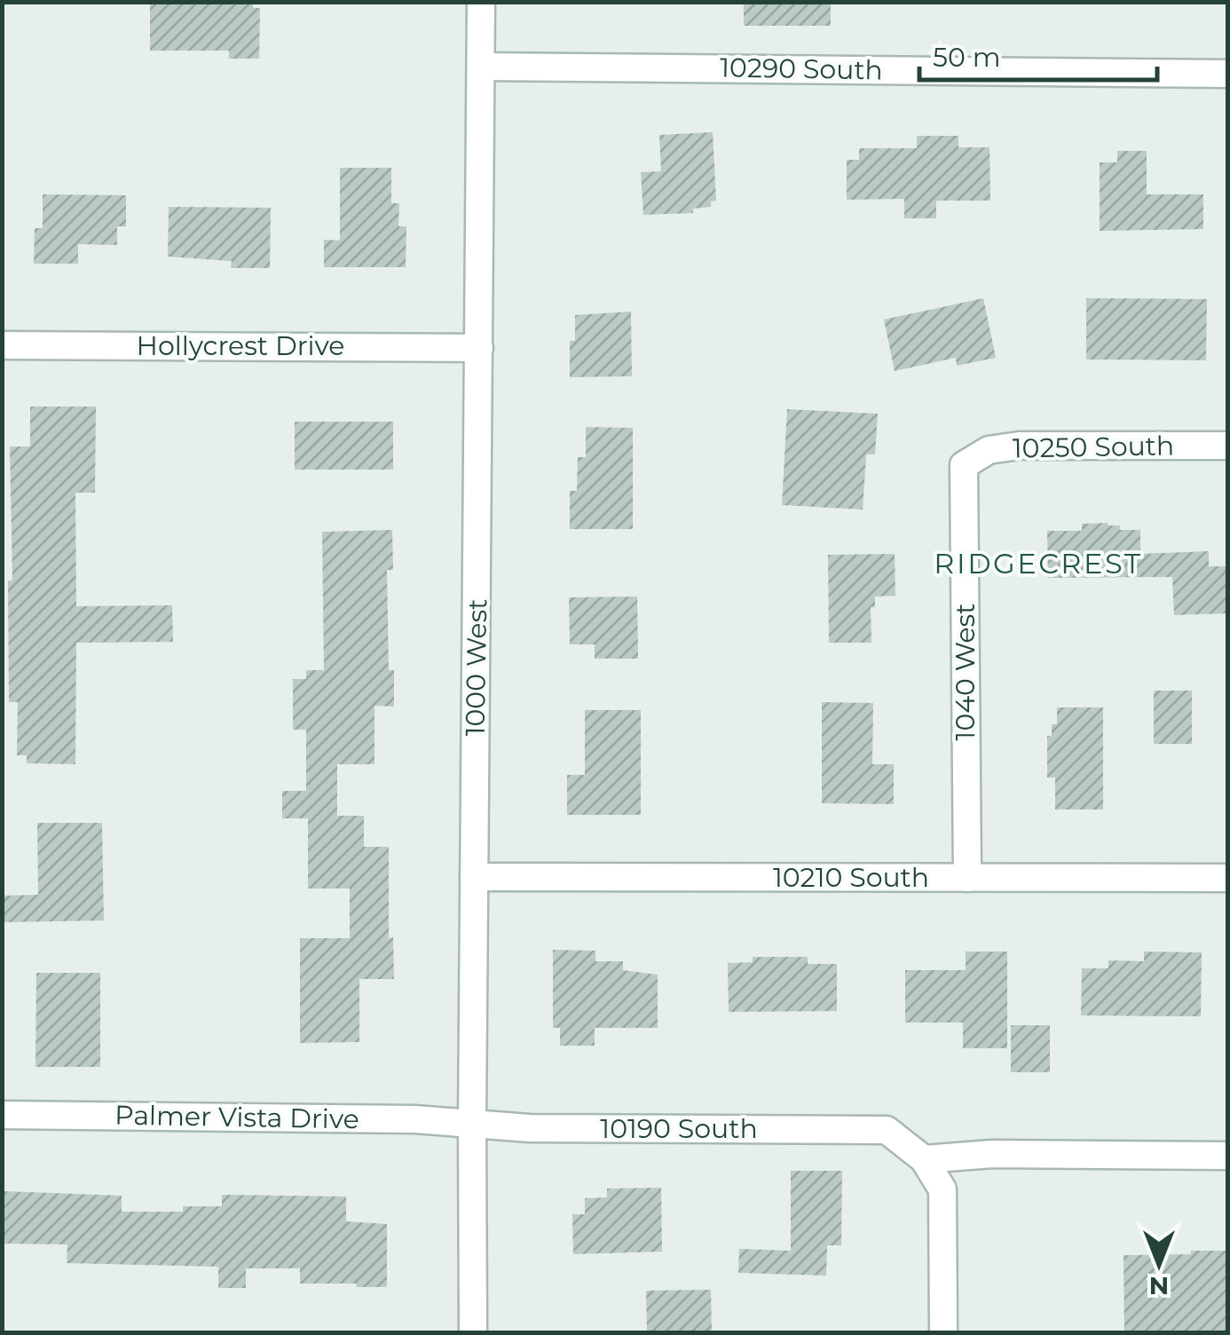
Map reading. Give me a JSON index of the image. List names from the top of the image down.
{
  "streets": {
    "street": [
      "10290 South",
      "Hollycrest Drive",
      "10250 South",
      "1000 West",
      "1040 West",
      "10210 South",
      "Palmer Vista Drive",
      "10190 South"
    ]
  },
  "crossings": [
    ["10290 South", "1000 West"],
    ["Hollycrest Drive", "1000 West"],
    ["10250 South", "1040 West"],
    ["1000 West", "10210 South"],
    ["1000 West", "Palmer Vista Drive"],
    ["1000 West", "10190 South"],
    ["1040 West", "10210 South"],
    ["Palmer Vista Drive", "10190 South"]
  ],
  "districts": ["RIDGECREST"],
  "scale_bar": "50 m",
  "north": "bottom"
}
